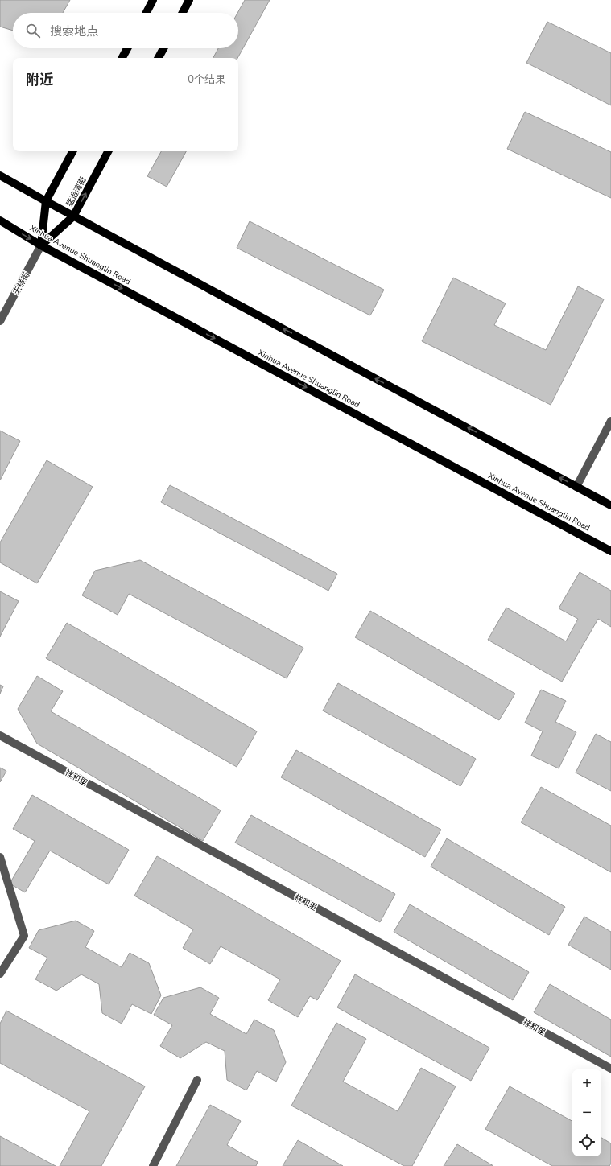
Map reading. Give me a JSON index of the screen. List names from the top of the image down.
{
  "streets": {
    "main road": ["猛追湾街", "Xinhua Avenue Shuanglin Road"],
    "street": ["天祥街", "祥和里"]
  },
  "crossings": [
    ["猛追湾街", "Xinhua Avenue Shuanglin Road"],
    ["猛追湾街", "天祥街"],
    ["Xinhua Avenue Shuanglin Road", "天祥街"]
  ],
  "page": {
    "search": "搜索地点",
    "heading": ["附近", "0个结果"],
    "map_buttons": ["+", "−"]
  }
}
